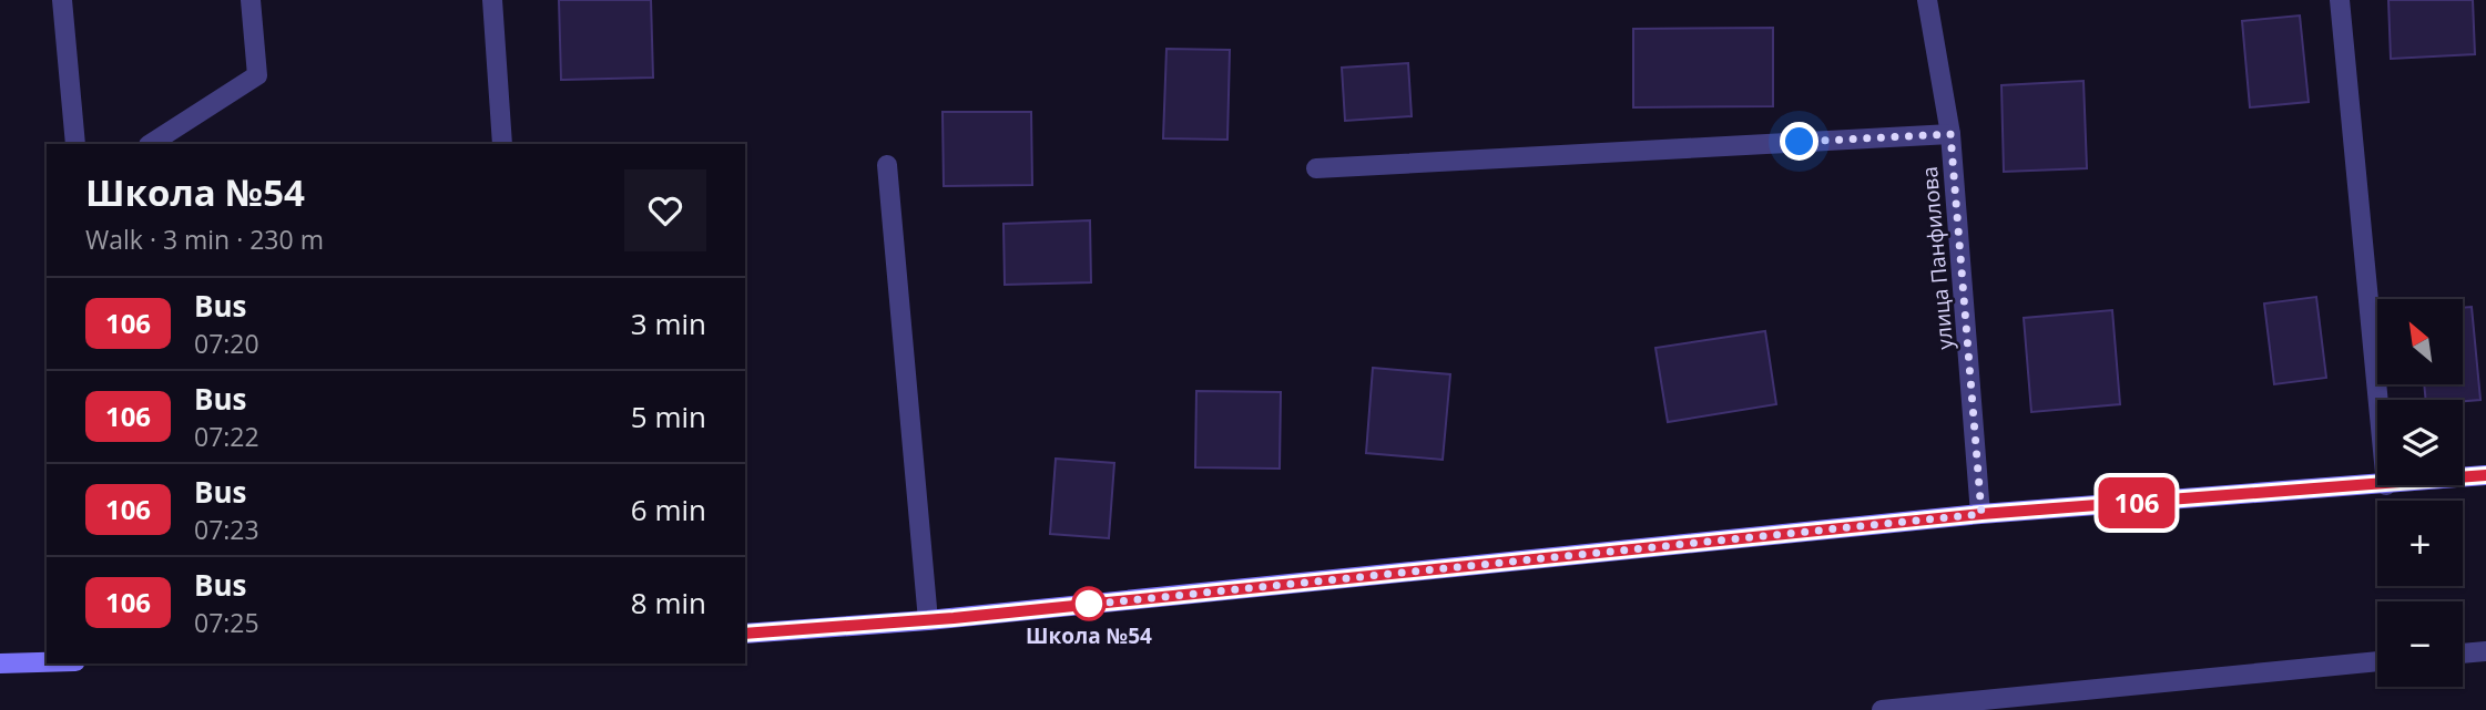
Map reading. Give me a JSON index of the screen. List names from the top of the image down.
{
  "streets": {
    "street": ["улица Панфилова"]
  },
  "places": ["Школа №54"],
  "lines": ["bus line 106"],
  "north": "top left",
  "page": {
    "on_map": "106",
    "heading": ["Школа №54", "Walk · 3 min · 230 m"],
    "list": [
      {
        "mark": "106",
        "name": "Bus",
        "note": "07:20",
        "value": "3 min"
      },
      {
        "mark": "106",
        "name": "Bus",
        "note": "07:22",
        "value": "5 min"
      },
      {
        "mark": "106",
        "name": "Bus",
        "note": "07:23",
        "value": "6 min"
      },
      {
        "mark": "106",
        "name": "Bus",
        "note": "07:25",
        "value": "8 min"
      }
    ],
    "map_buttons": ["+", "−"]
  }
}
